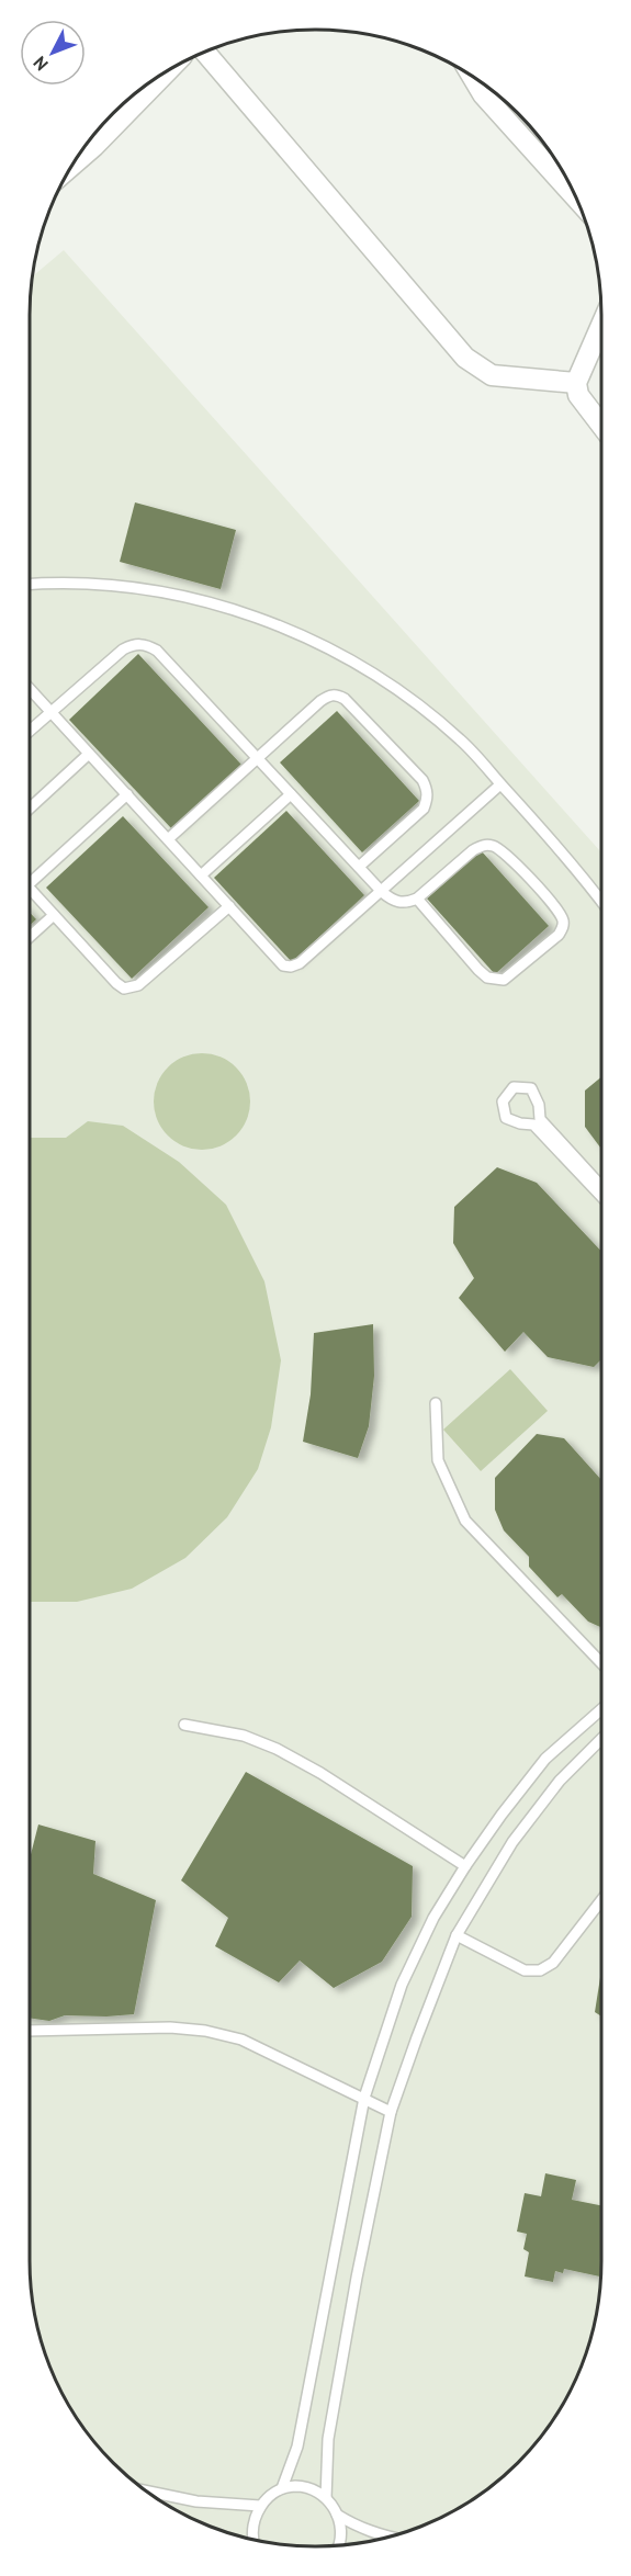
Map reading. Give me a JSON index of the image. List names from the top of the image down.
{
  "north": "bottom left"
}
